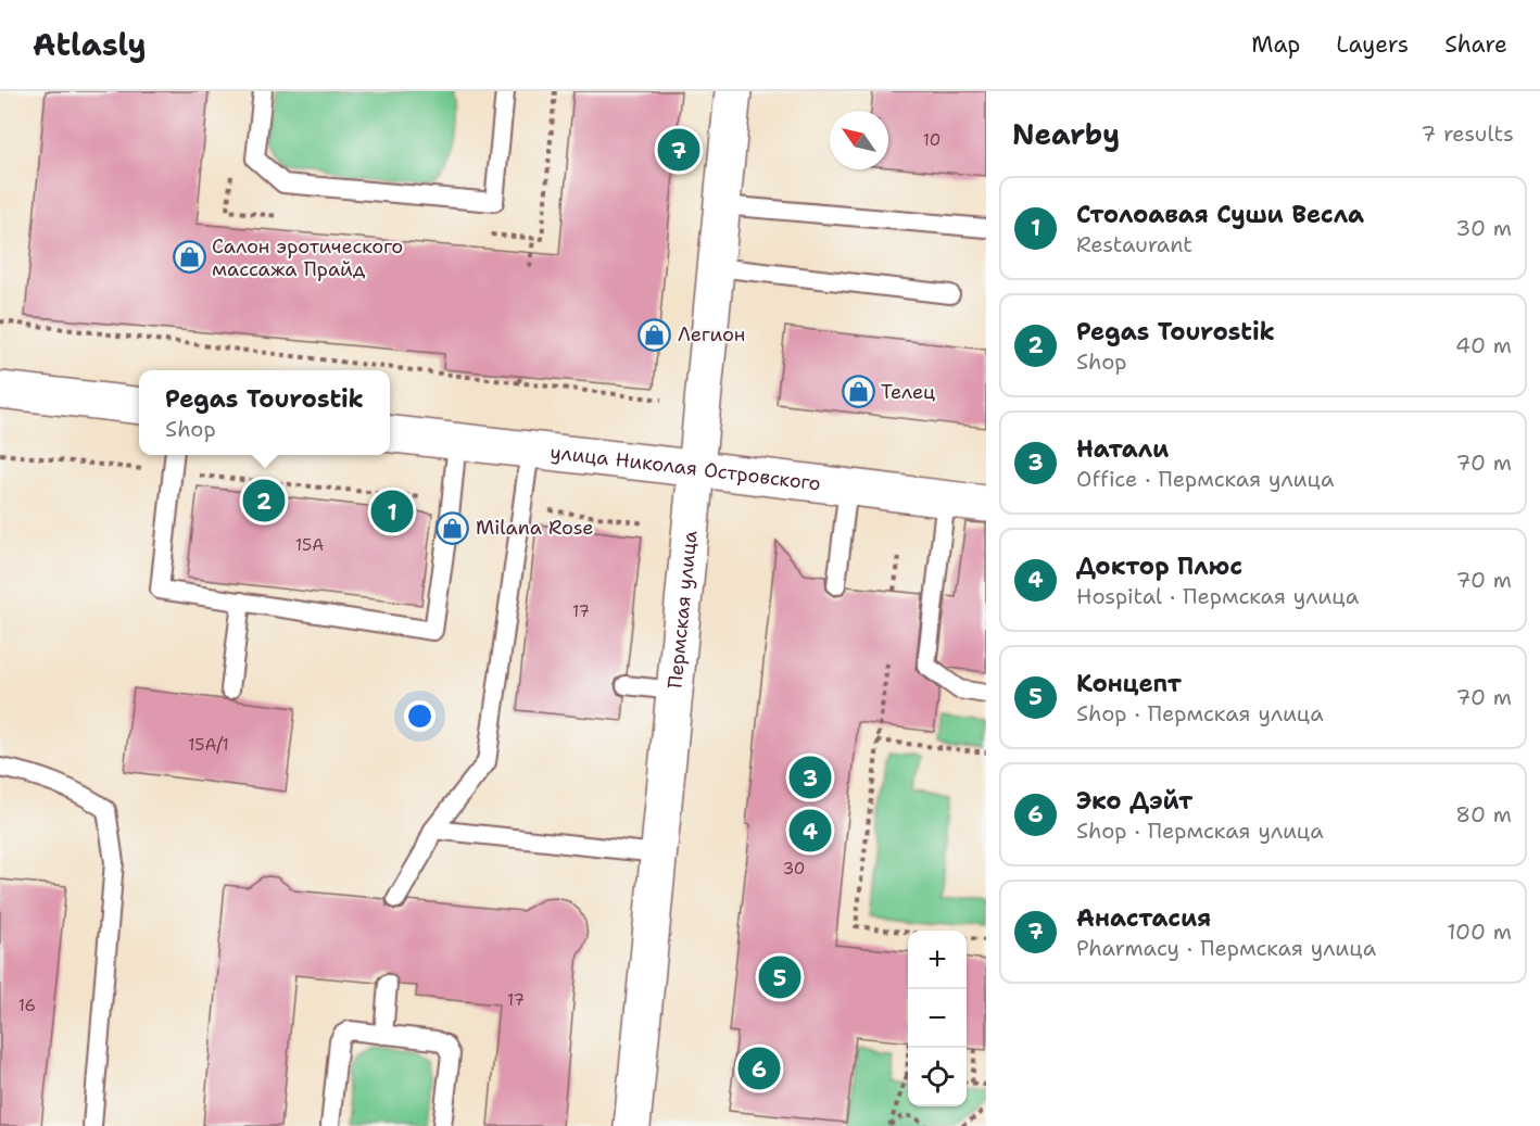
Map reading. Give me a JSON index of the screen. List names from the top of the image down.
{
  "streets": {
    "street": ["улица Николая Островского", "Пермская улица"]
  },
  "crossings": [
    ["улица Николая Островского", "Пермская улица"]
  ],
  "places": {
    "shop": [
      "Салон эротического массажа Прайд",
      "Легион",
      "Телец",
      "Milana Rose"
    ]
  },
  "house_numbers": [
    "10",
    "15А",
    "17",
    "15А/1",
    "30",
    "17",
    "16"
  ],
  "north": "top left",
  "page": {
    "header": "Atlasly",
    "nav": ["Map", "Layers", "Share"],
    "heading": ["Nearby", "7 results"],
    "pins": [
      "7",
      "2",
      "1",
      "3",
      "4",
      "5",
      "6"
    ],
    "list": [
      {
        "mark": "1",
        "name": "Столоавая Суши Весла",
        "note": "Restaurant",
        "value": "30 m"
      },
      {
        "mark": "2",
        "name": "Pegas Tourostik",
        "note": "Shop",
        "value": "40 m"
      },
      {
        "mark": "3",
        "name": "Натали",
        "note": "Office · Пермская улица",
        "value": "70 m"
      },
      {
        "mark": "4",
        "name": "Доктор Плюс",
        "note": "Hospital · Пермская улица",
        "value": "70 m"
      },
      {
        "mark": "5",
        "name": "Концепт",
        "note": "Shop · Пермская улица",
        "value": "70 m"
      },
      {
        "mark": "6",
        "name": "Эко Дэйт",
        "note": "Shop · Пермская улица",
        "value": "80 m"
      },
      {
        "mark": "7",
        "name": "Анастасия",
        "note": "Pharmacy · Пермская улица",
        "value": "100 m"
      }
    ],
    "popup": ["Pegas Tourostik", "Shop"],
    "map_buttons": ["+", "−"]
  }
}
